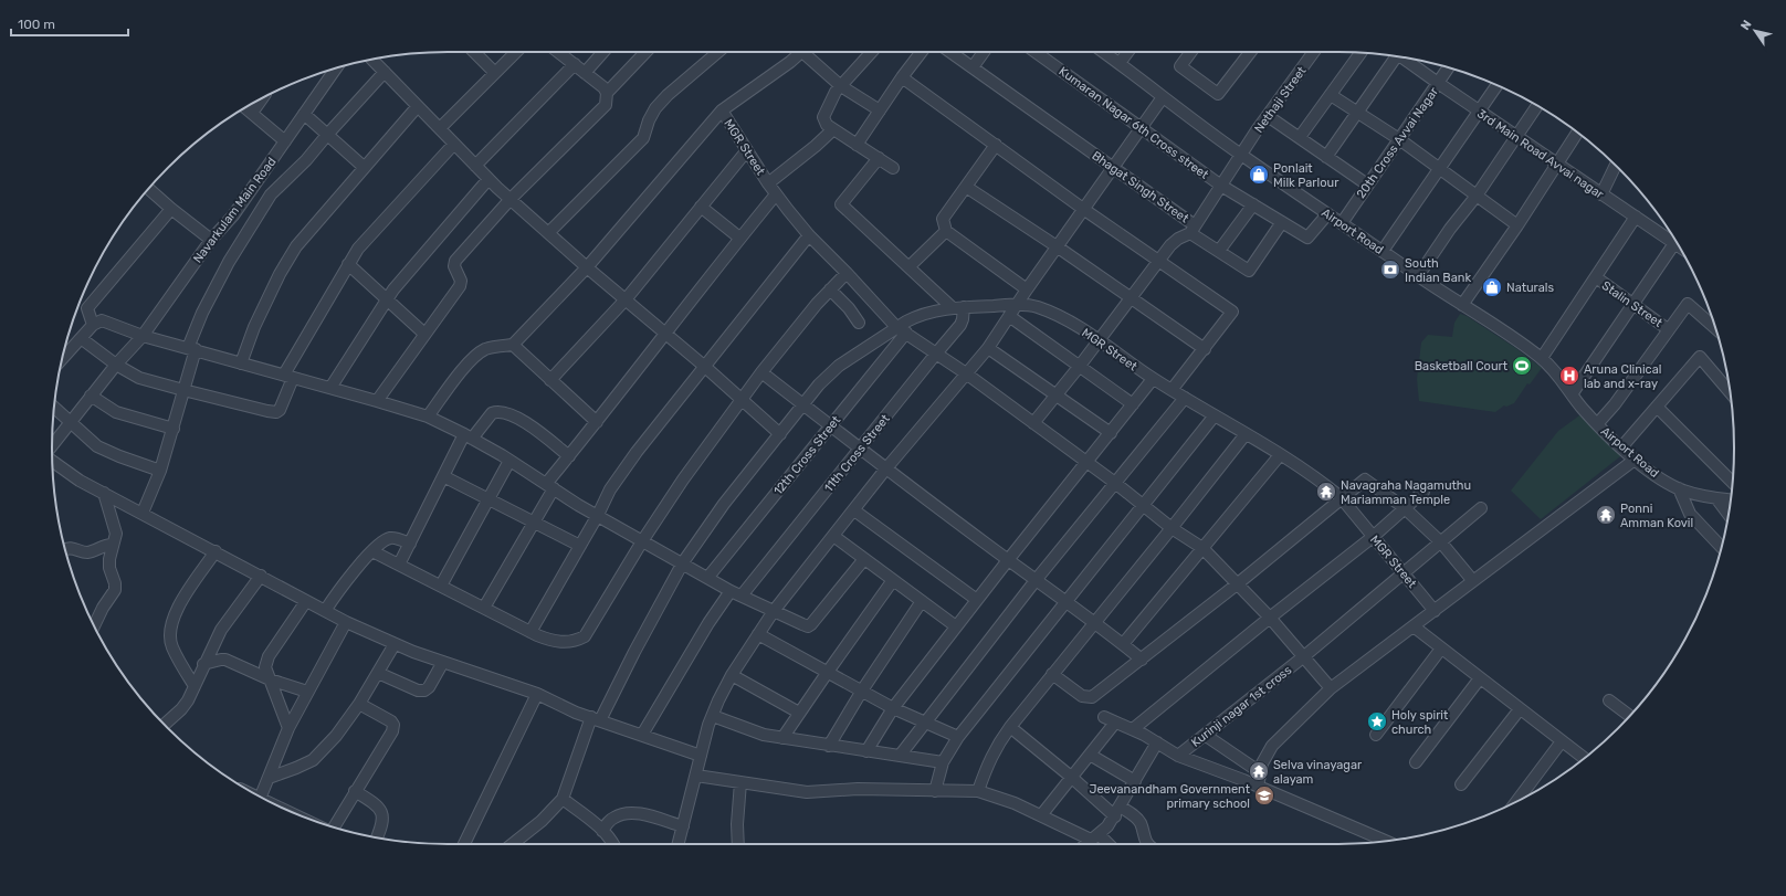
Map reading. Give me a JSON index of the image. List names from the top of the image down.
{
  "streets": {
    "street": [
      "Nethaji Street",
      "Kumaran Nagar 6th Cross street",
      "20th Cross Avvai Nagar",
      "MGR Street",
      "3rd Main Road Avvai nagar",
      "Bhagat Singh Street",
      "Navarkulam Main Road",
      "Airport Road",
      "Stalin Street",
      "11th Cross Street",
      "12th Cross Street",
      "Kurinji nagar 1st cross"
    ]
  },
  "crossings": [
    ["Nethaji Street", "Kumaran Nagar 6th Cross street"],
    ["Nethaji Street", "Bhagat Singh Street"],
    ["Nethaji Street", "Airport Road"],
    ["Kumaran Nagar 6th Cross street", "Bhagat Singh Street"],
    ["20th Cross Avvai Nagar", "3rd Main Road Avvai nagar"],
    ["20th Cross Avvai Nagar", "Airport Road"],
    ["MGR Street", "11th Cross Street"],
    ["MGR Street", "12th Cross Street"],
    ["MGR Street", "Kurinji nagar 1st cross"]
  ],
  "places": {
    "shop": ["Ponlait Milk Parlour", "Naturals"],
    "bank": ["South Indian Bank"],
    "sports": ["Basketball Court"],
    "hospital": ["Aruna Clinical lab and x-ray"],
    "temple": ["Navagraha Nagamuthu Mariamman Temple", "Ponni Amman Kovil", "Selva vinayagar alayam"],
    "place": ["Holy spirit church"],
    "school or university": ["Jeevanandham Government primary school"]
  },
  "scale_bar": "100 m",
  "north": "top left"
}
